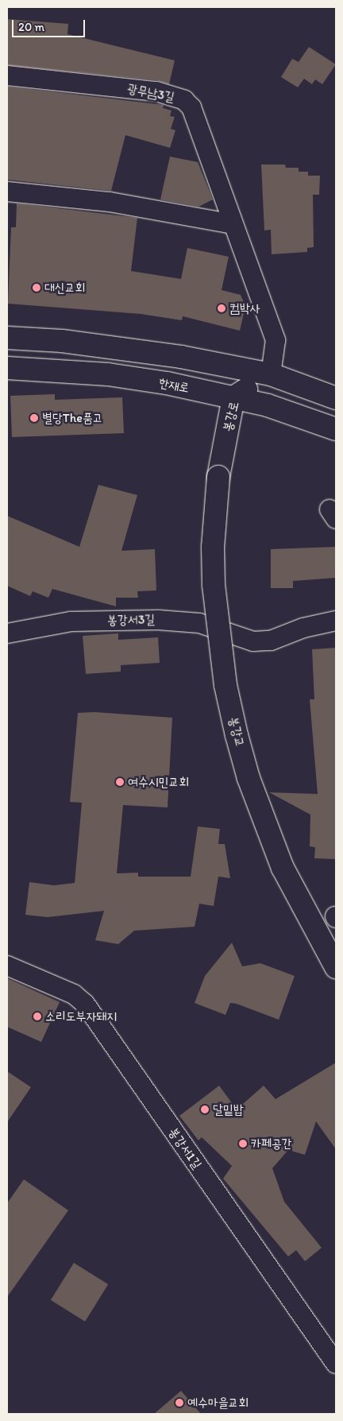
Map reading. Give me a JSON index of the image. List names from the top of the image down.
{
  "streets": {
    "street": [
      "광무남3길",
      "한재로",
      "봉강로",
      "봉강서3길",
      "봉강교",
      "봉강서1길"
    ]
  },
  "crossings": [
    ["광무남3길", "봉강로"],
    ["한재로", "봉강로"],
    ["봉강로", "봉강교"]
  ],
  "places": [
    "대신교회",
    "컴박사",
    "별당The품고",
    "여수시민교회",
    "소리도부자돼지",
    "달밑밥",
    "카페공간",
    "예수마을교회"
  ],
  "scale_bar": "20 m"
}
